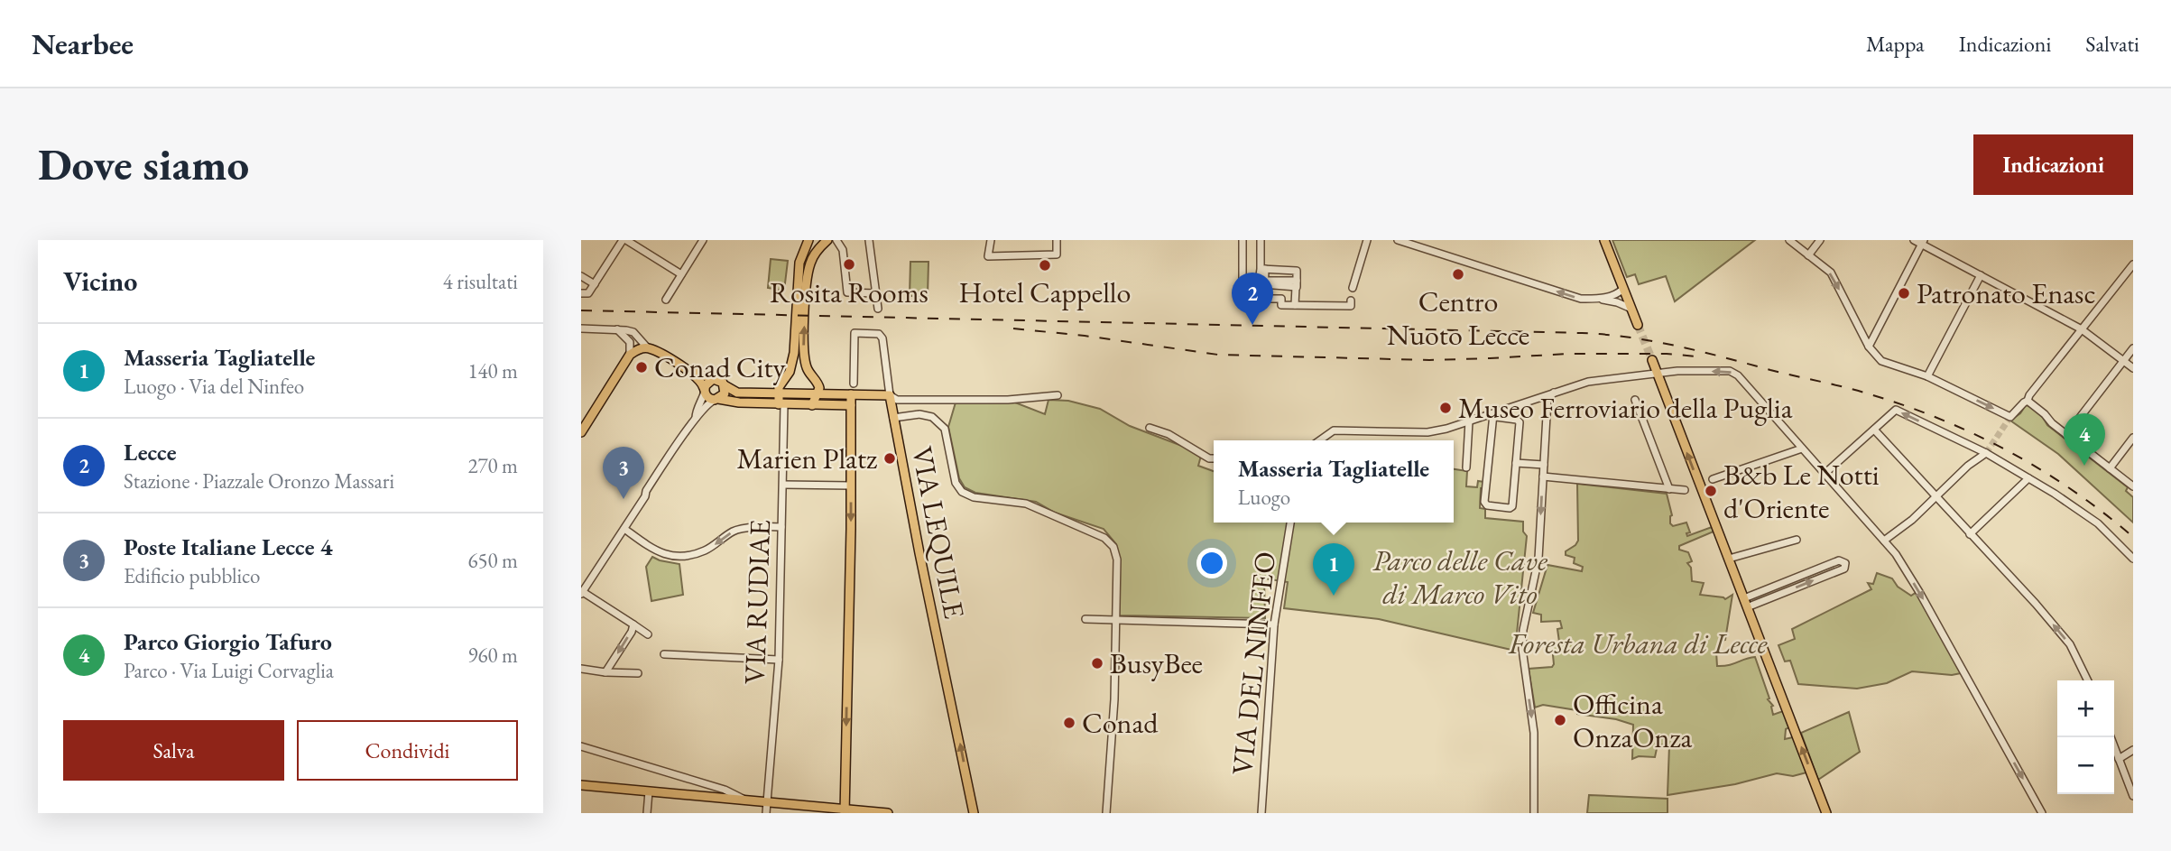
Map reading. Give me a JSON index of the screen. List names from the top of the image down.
{
  "streets": {
    "main road": ["VIA LEQUILE"],
    "street": ["VIA RUDIAE", "VIA DEL NINFEO"]
  },
  "one_way": ["VIA LEQUILE"],
  "parks": ["Parco delle Cave di Marco Vito", "Foresta Urbana di Lecce"],
  "places": [
    "Rosita Rooms",
    "Hotel Cappello",
    "Centro Nuoto Lecce",
    "Patronato Enasc",
    "Conad City",
    "Museo Ferroviario della Puglia",
    "Marien Platz",
    "B&b Le Notti d'Oriente",
    "BusyBee",
    "Officina OnzaOnza",
    "Conad"
  ],
  "page": {
    "header": "Nearbee",
    "nav": ["Mappa", "Indicazioni", "Salvati"],
    "buttons": [
      "Indicazioni",
      ["Salva", "Condividi"]
    ],
    "title": "Dove siamo",
    "heading": ["Vicino", "4 risultati"],
    "pins": [
      "2",
      "4",
      "3",
      "1"
    ],
    "list": [
      {
        "mark": "1",
        "name": "Masseria Tagliatelle",
        "note": "Luogo · Via del Ninfeo",
        "value": "140 m"
      },
      {
        "mark": "2",
        "name": "Lecce",
        "note": "Stazione · Piazzale Oronzo Massari",
        "value": "270 m"
      },
      {
        "mark": "3",
        "name": "Poste Italiane Lecce 4",
        "note": "Edificio pubblico",
        "value": "650 m"
      },
      {
        "mark": "4",
        "name": "Parco Giorgio Tafuro",
        "note": "Parco · Via Luigi Corvaglia",
        "value": "960 m"
      }
    ],
    "popup": ["Masseria Tagliatelle", "Luogo"],
    "map_buttons": ["+", "−"]
  }
}
